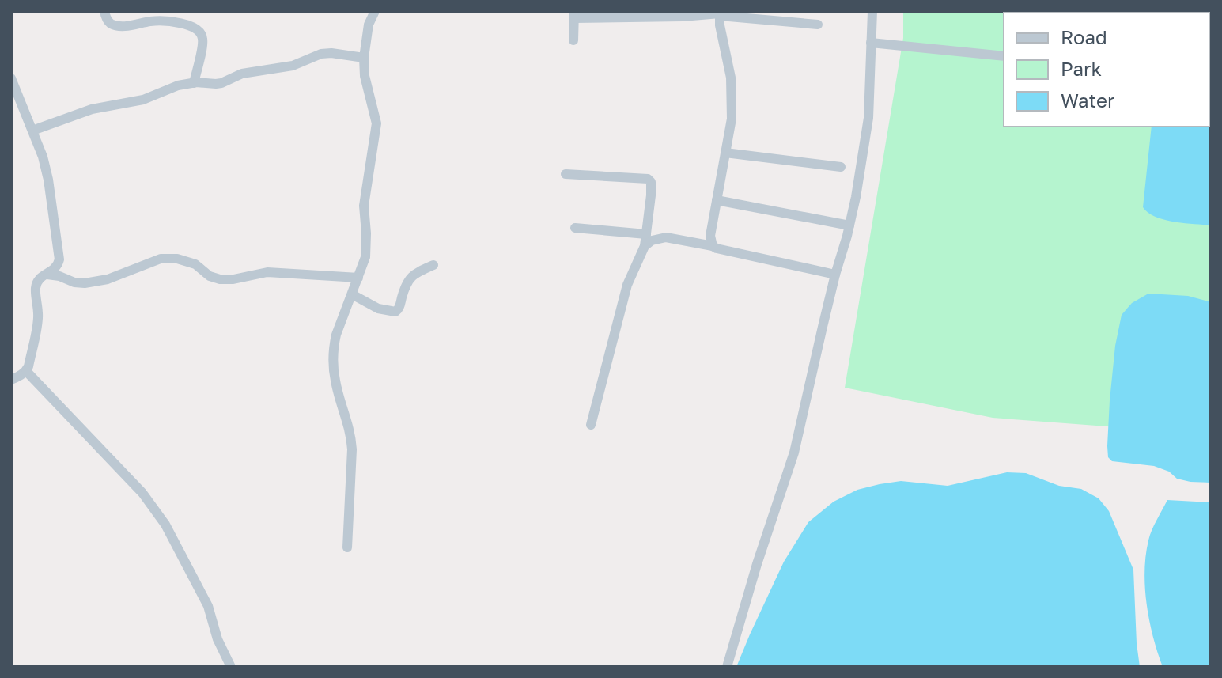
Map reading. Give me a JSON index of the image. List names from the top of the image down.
{
  "legend": ["Road", "Park", "Water"]
}
